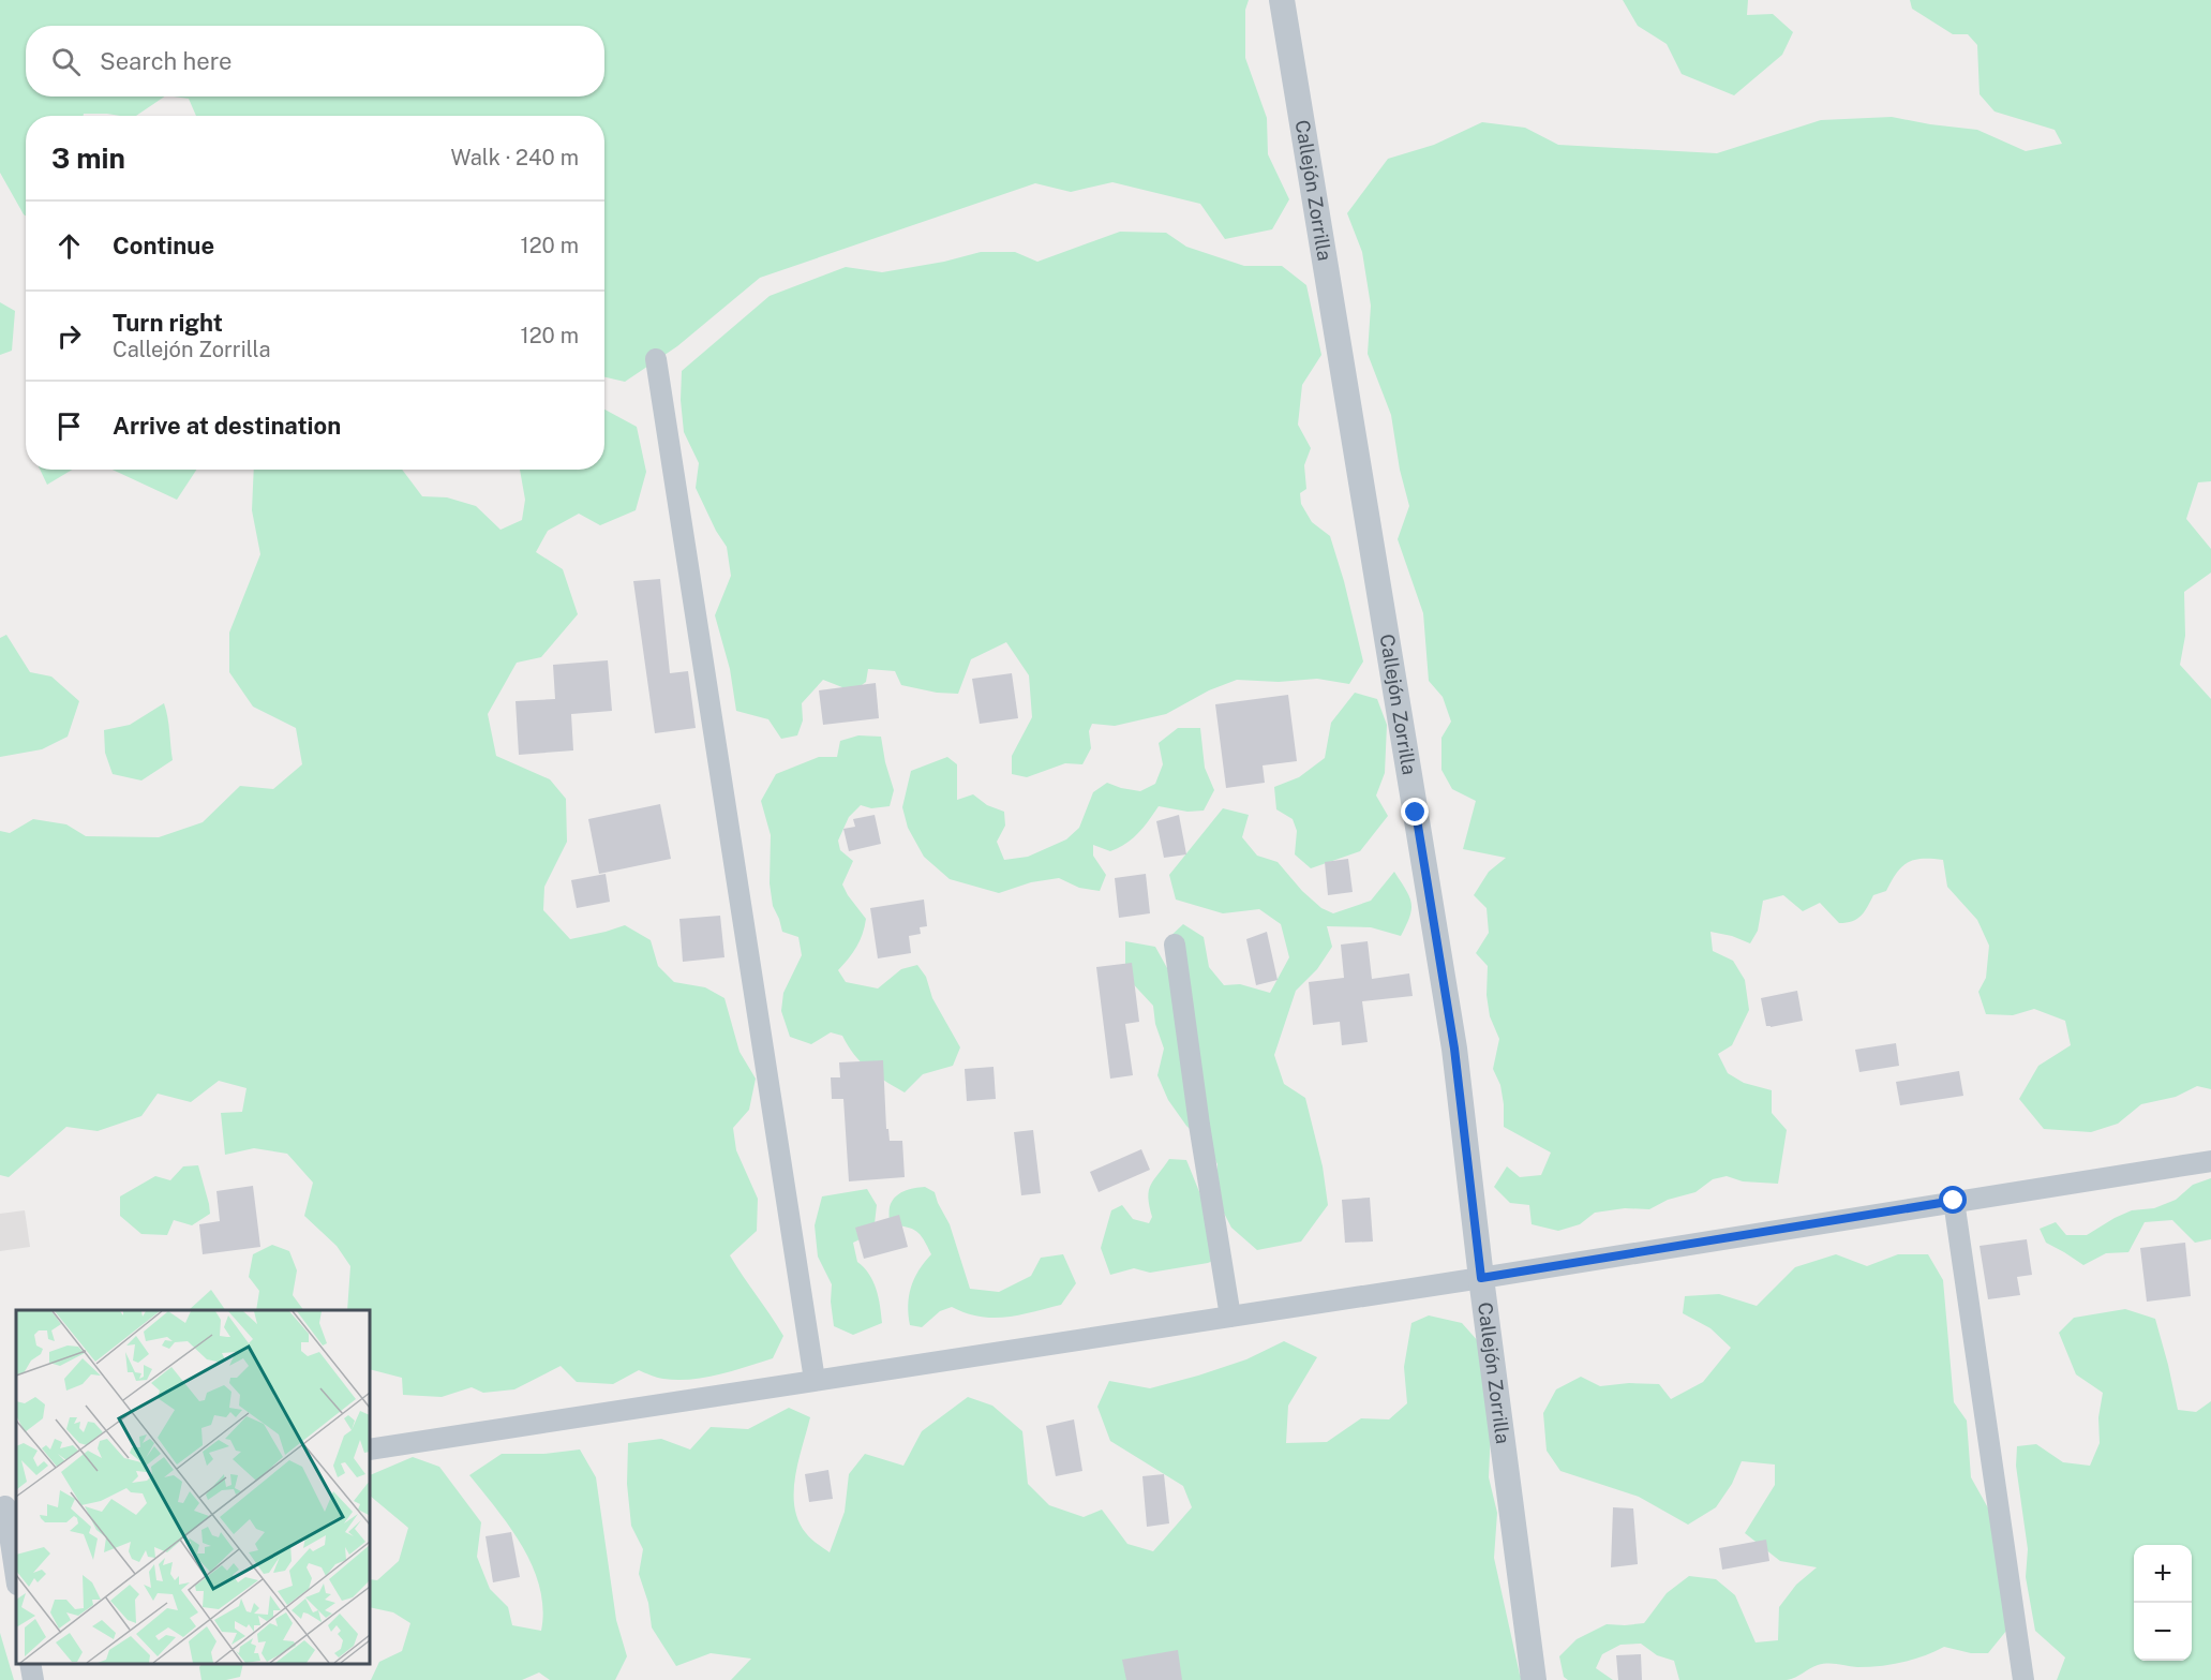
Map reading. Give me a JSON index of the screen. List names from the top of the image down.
{
  "streets": {
    "street": ["Callejón Zorrilla"]
  },
  "page": {
    "search": "Search here",
    "heading": ["3 min", "Walk · 240 m"],
    "list": [
      ["Continue", "120 m"],
      ["Turn right", "Callejón Zorrilla", "120 m"],
      "Arrive at destination"
    ],
    "map_buttons": ["+", "−"]
  }
}
